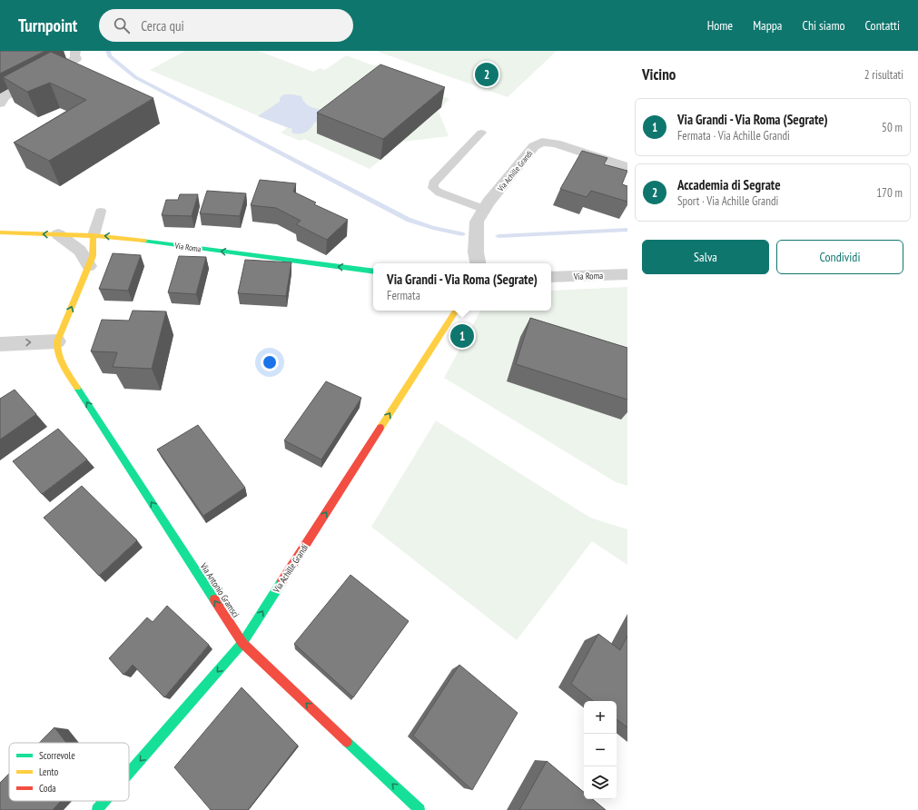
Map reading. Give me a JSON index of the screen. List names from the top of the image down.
{
  "streets": {
    "street": ["Via Achille Grandi", "Via Roma", "Via Antonio Gramsci"]
  },
  "crossings": [
    ["Via Achille Grandi", "Via Antonio Gramsci"]
  ],
  "one_way": ["Via Roma", "Via Antonio Gramsci"],
  "legend": ["Scorrevole", "Lento", "Coda"],
  "page": {
    "header": "Turnpoint",
    "search": "Cerca qui",
    "nav": [
      "Home",
      "Mappa",
      "Chi siamo",
      "Contatti"
    ],
    "heading": ["Vicino", "2 risultati"],
    "pins": ["2", "1"],
    "list": [
      {
        "mark": "1",
        "name": "Via Grandi - Via Roma (Segrate)",
        "note": "Fermata · Via Achille Grandi",
        "value": "50 m"
      },
      {
        "mark": "2",
        "name": "Accademia di Segrate",
        "note": "Sport · Via Achille Grandi",
        "value": "170 m"
      }
    ],
    "buttons": ["Salva", "Condividi"],
    "popup": ["Via Grandi - Via Roma (Segrate)", "Fermata"],
    "map_buttons": ["+", "−"]
  }
}
